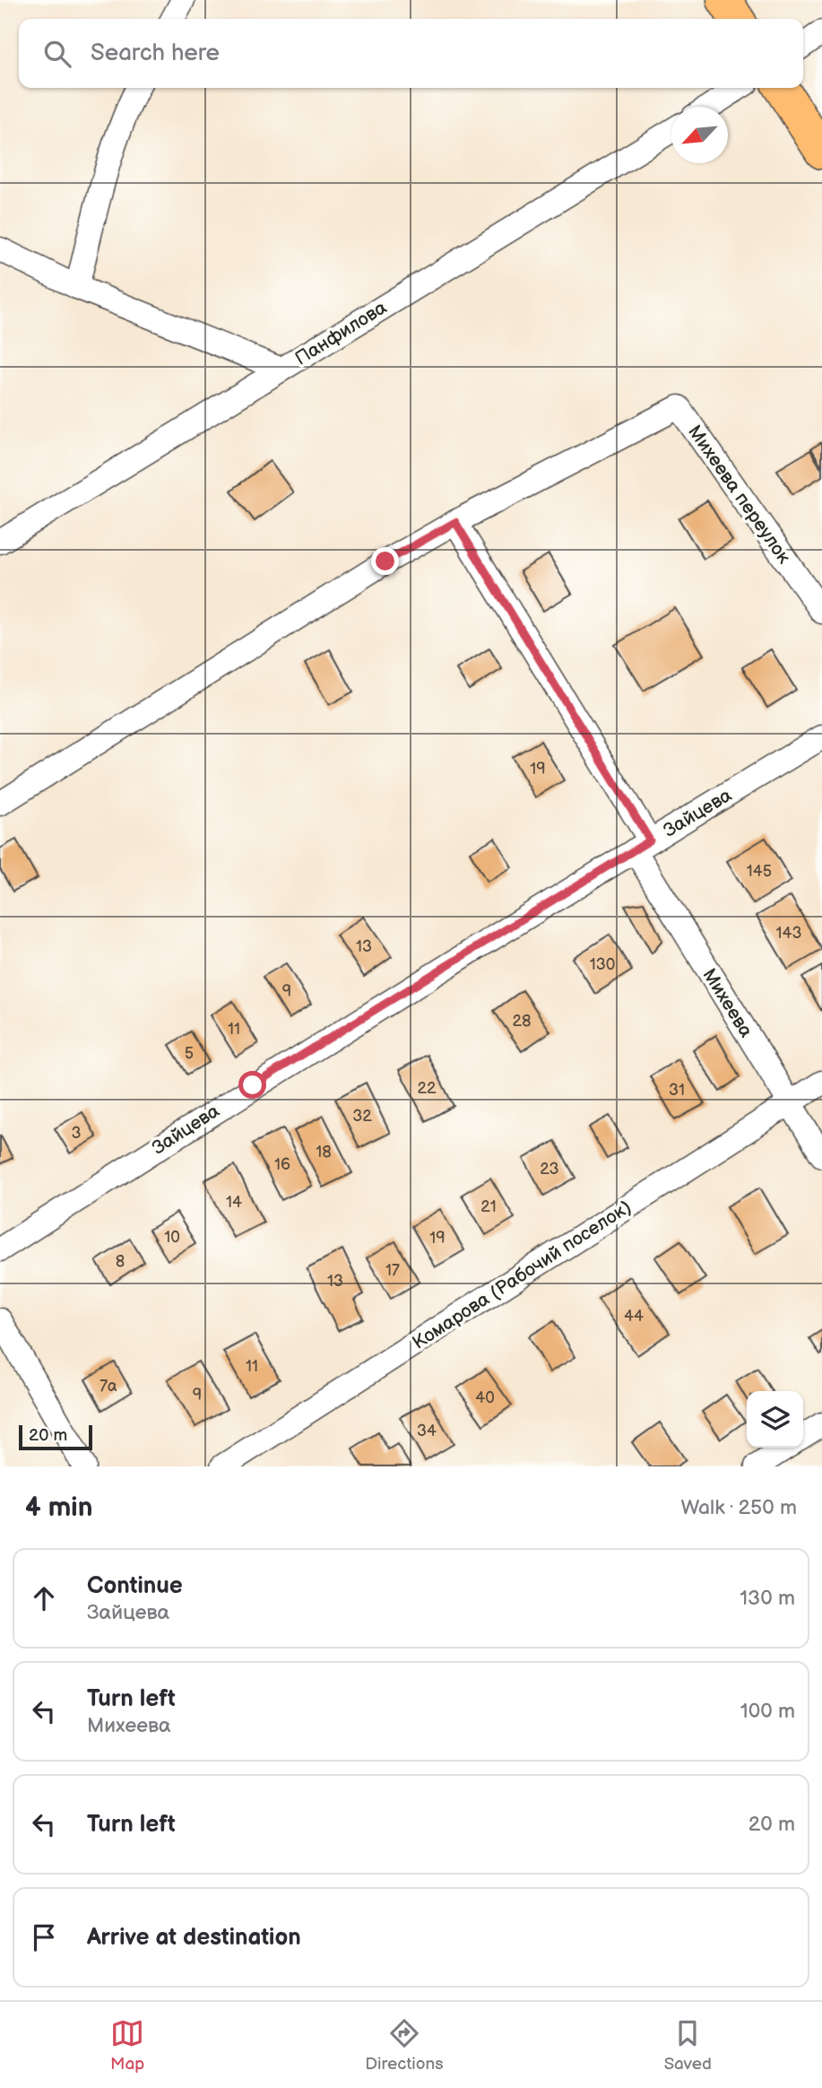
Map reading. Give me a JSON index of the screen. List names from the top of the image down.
{
  "streets": {
    "street": [
      "Панфилова",
      "Михеева переулок",
      "Зайцева",
      "Михеева",
      "Комарова (Рабочий поселок)"
    ]
  },
  "crossings": [
    ["Михеева переулок", "Михеева"],
    ["Зайцева", "Михеева"],
    ["Михеева", "Комарова (Рабочий поселок)"]
  ],
  "house_numbers": [
    "19",
    "145",
    "143",
    "13",
    "130",
    "9",
    "28",
    "11",
    "5",
    "22",
    "31",
    "32",
    "3",
    "18",
    "16",
    "23",
    "14",
    "21",
    "10",
    "19",
    "8",
    "17",
    "13",
    "44",
    "11",
    "7а",
    "9",
    "40",
    "34"
  ],
  "scale_bar": "20 m",
  "north": "bottom left",
  "page": {
    "search": "Search here",
    "scale": "20 m",
    "heading": ["4 min", "Walk · 250 m"],
    "list": [
      ["Continue", "Зайцева", "130 m"],
      ["Turn left", "Михеева", "100 m"],
      ["Turn left", "20 m"],
      "Arrive at destination"
    ],
    "nav": ["Map", "Directions", "Saved"]
  }
}
